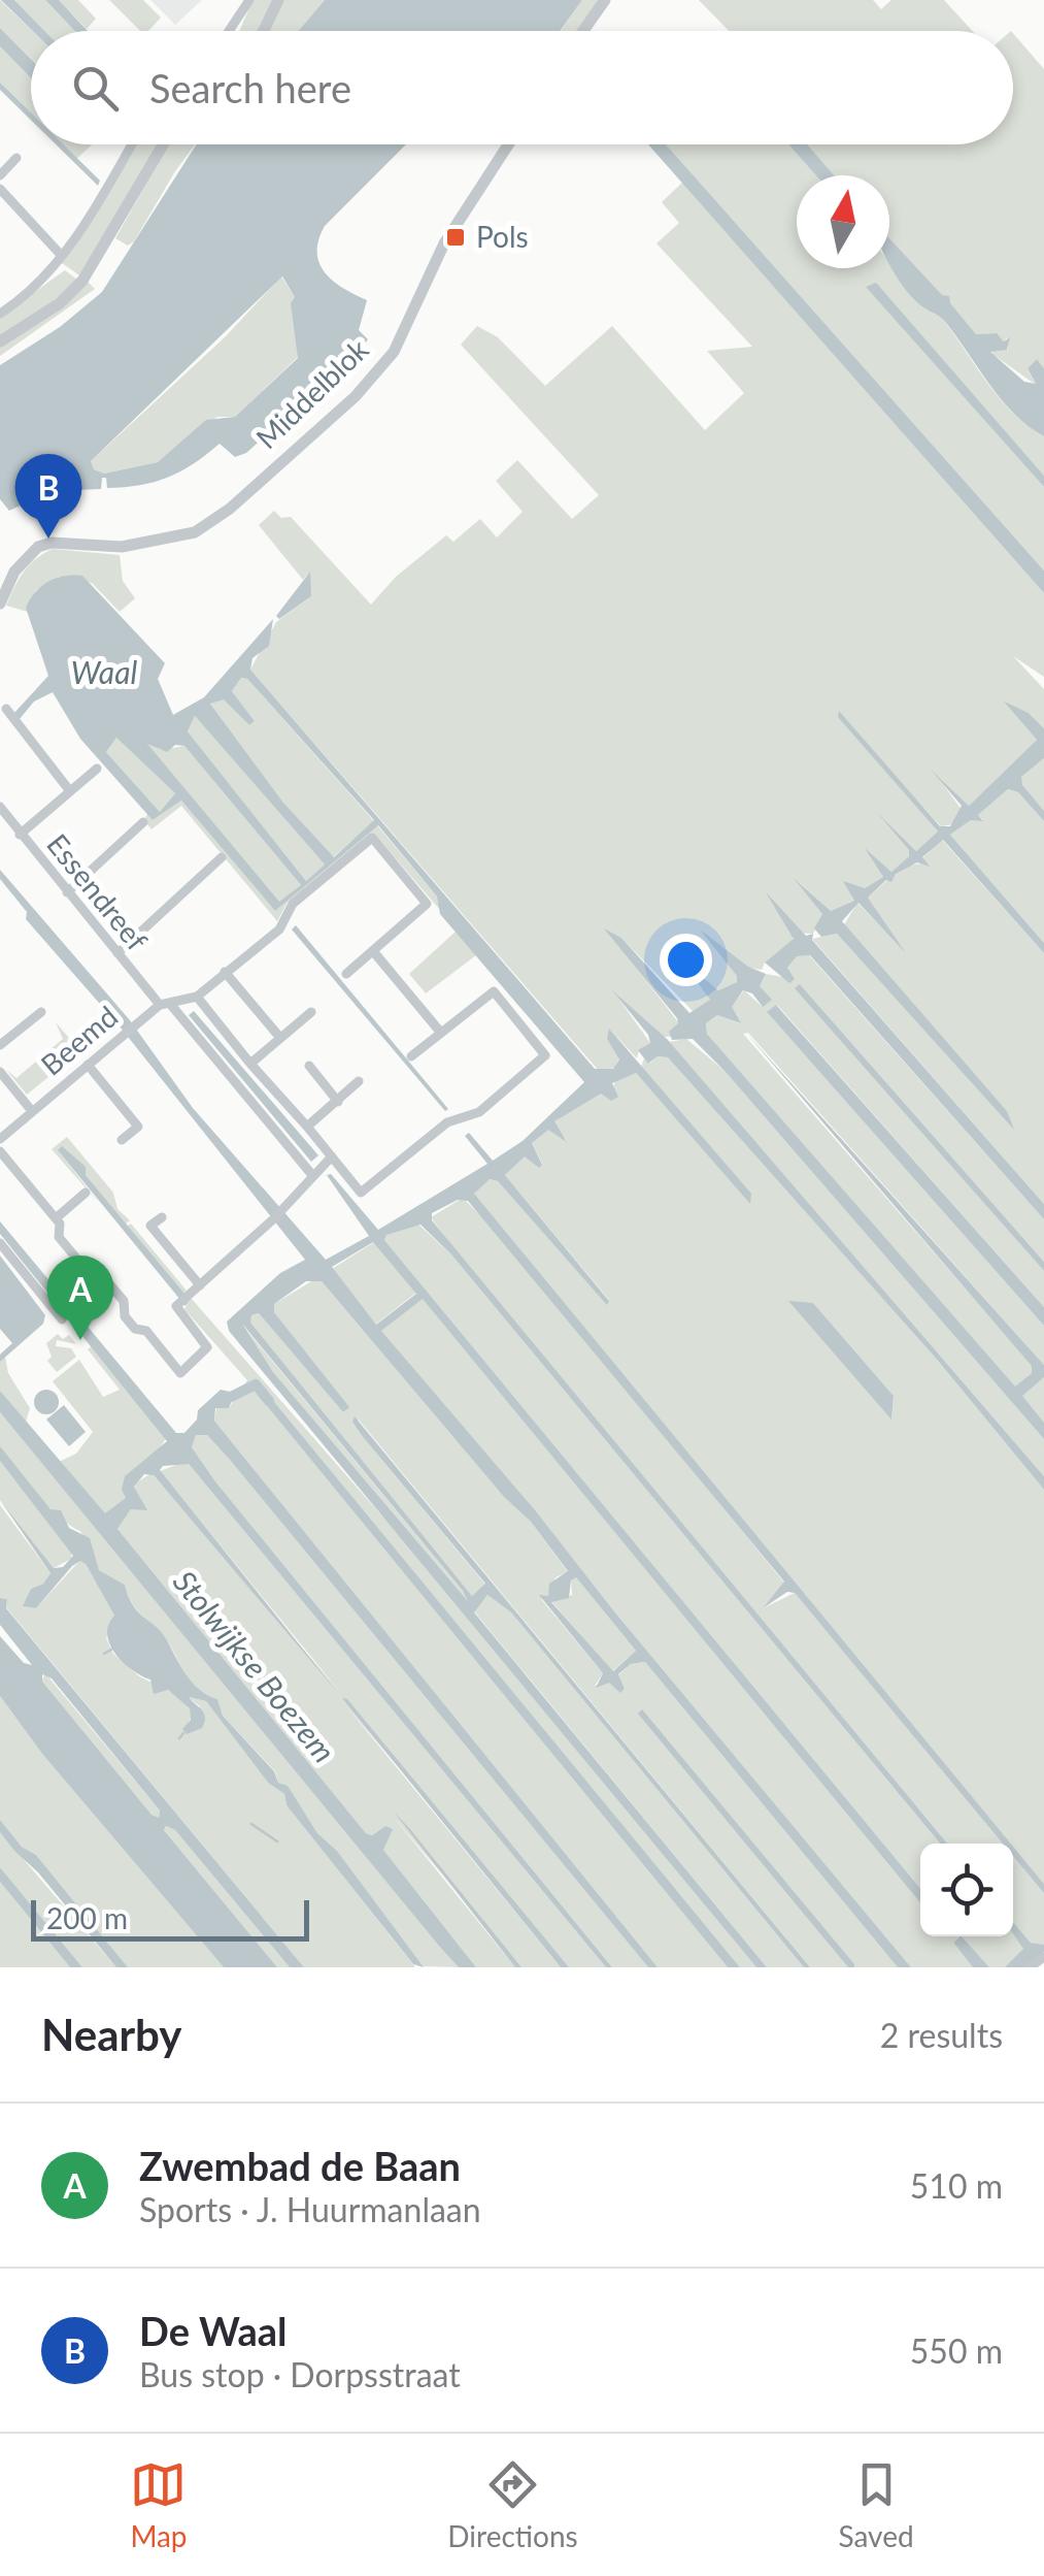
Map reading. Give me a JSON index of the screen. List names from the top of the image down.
{
  "streets": {
    "street": ["Middelblok", "Essendreef", "Beemd"]
  },
  "crossings": [
    ["Essendreef", "Beemd"]
  ],
  "water": ["Waal", "Stolwijkse Boezem"],
  "places": {
    "transit": ["Pols"]
  },
  "scale_bar": "200 m",
  "north": "top",
  "page": {
    "search": "Search here",
    "pins": ["B", "A"],
    "scale": "200 m",
    "heading": ["Nearby", "2 results"],
    "list": [
      {
        "mark": "A",
        "name": "Zwembad de Baan",
        "note": "Sports · J. Huurmanlaan",
        "value": "510 m"
      },
      {
        "mark": "B",
        "name": "De Waal",
        "note": "Bus stop · Dorpsstraat",
        "value": "550 m"
      }
    ],
    "nav": ["Map", "Directions", "Saved"]
  }
}
